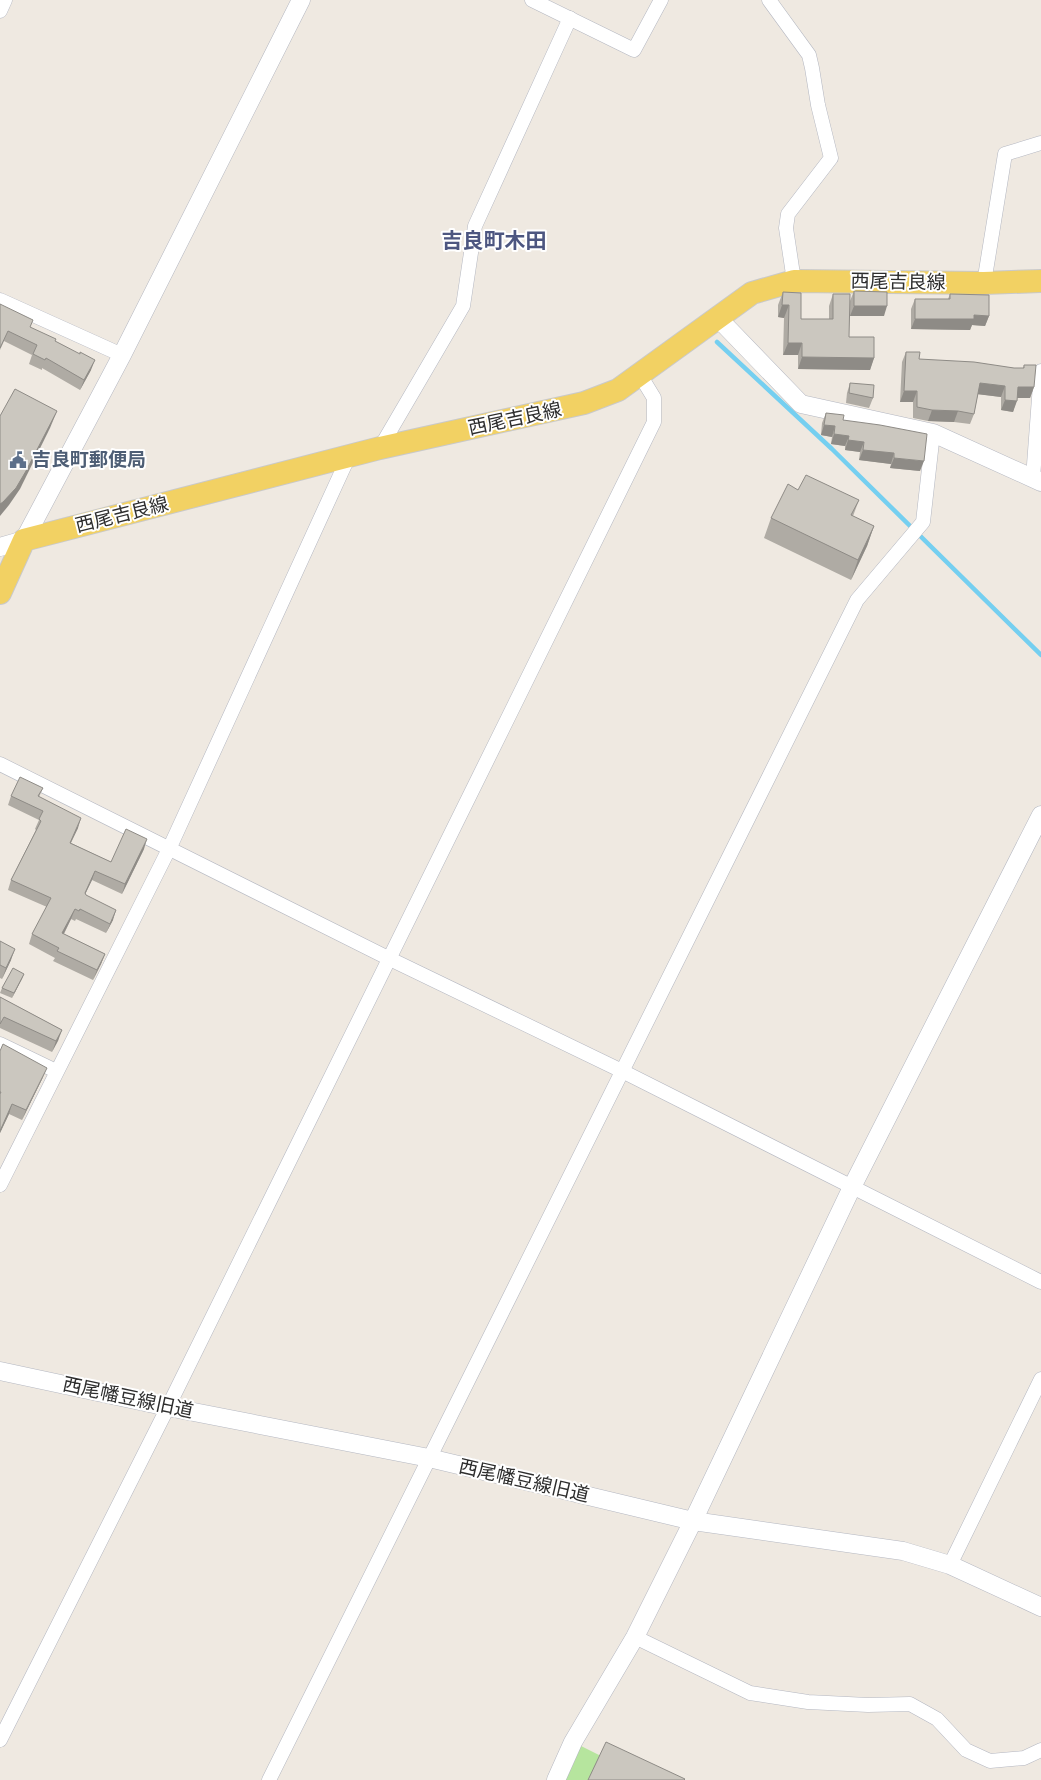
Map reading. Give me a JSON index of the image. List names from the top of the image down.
{
  "streets": {
    "main road": ["西尾吉良線"],
    "street": ["西尾幡豆線旧道"]
  },
  "districts": ["吉良町木田"],
  "places": {
    "public building": ["吉良町郵便局"]
  }
}
